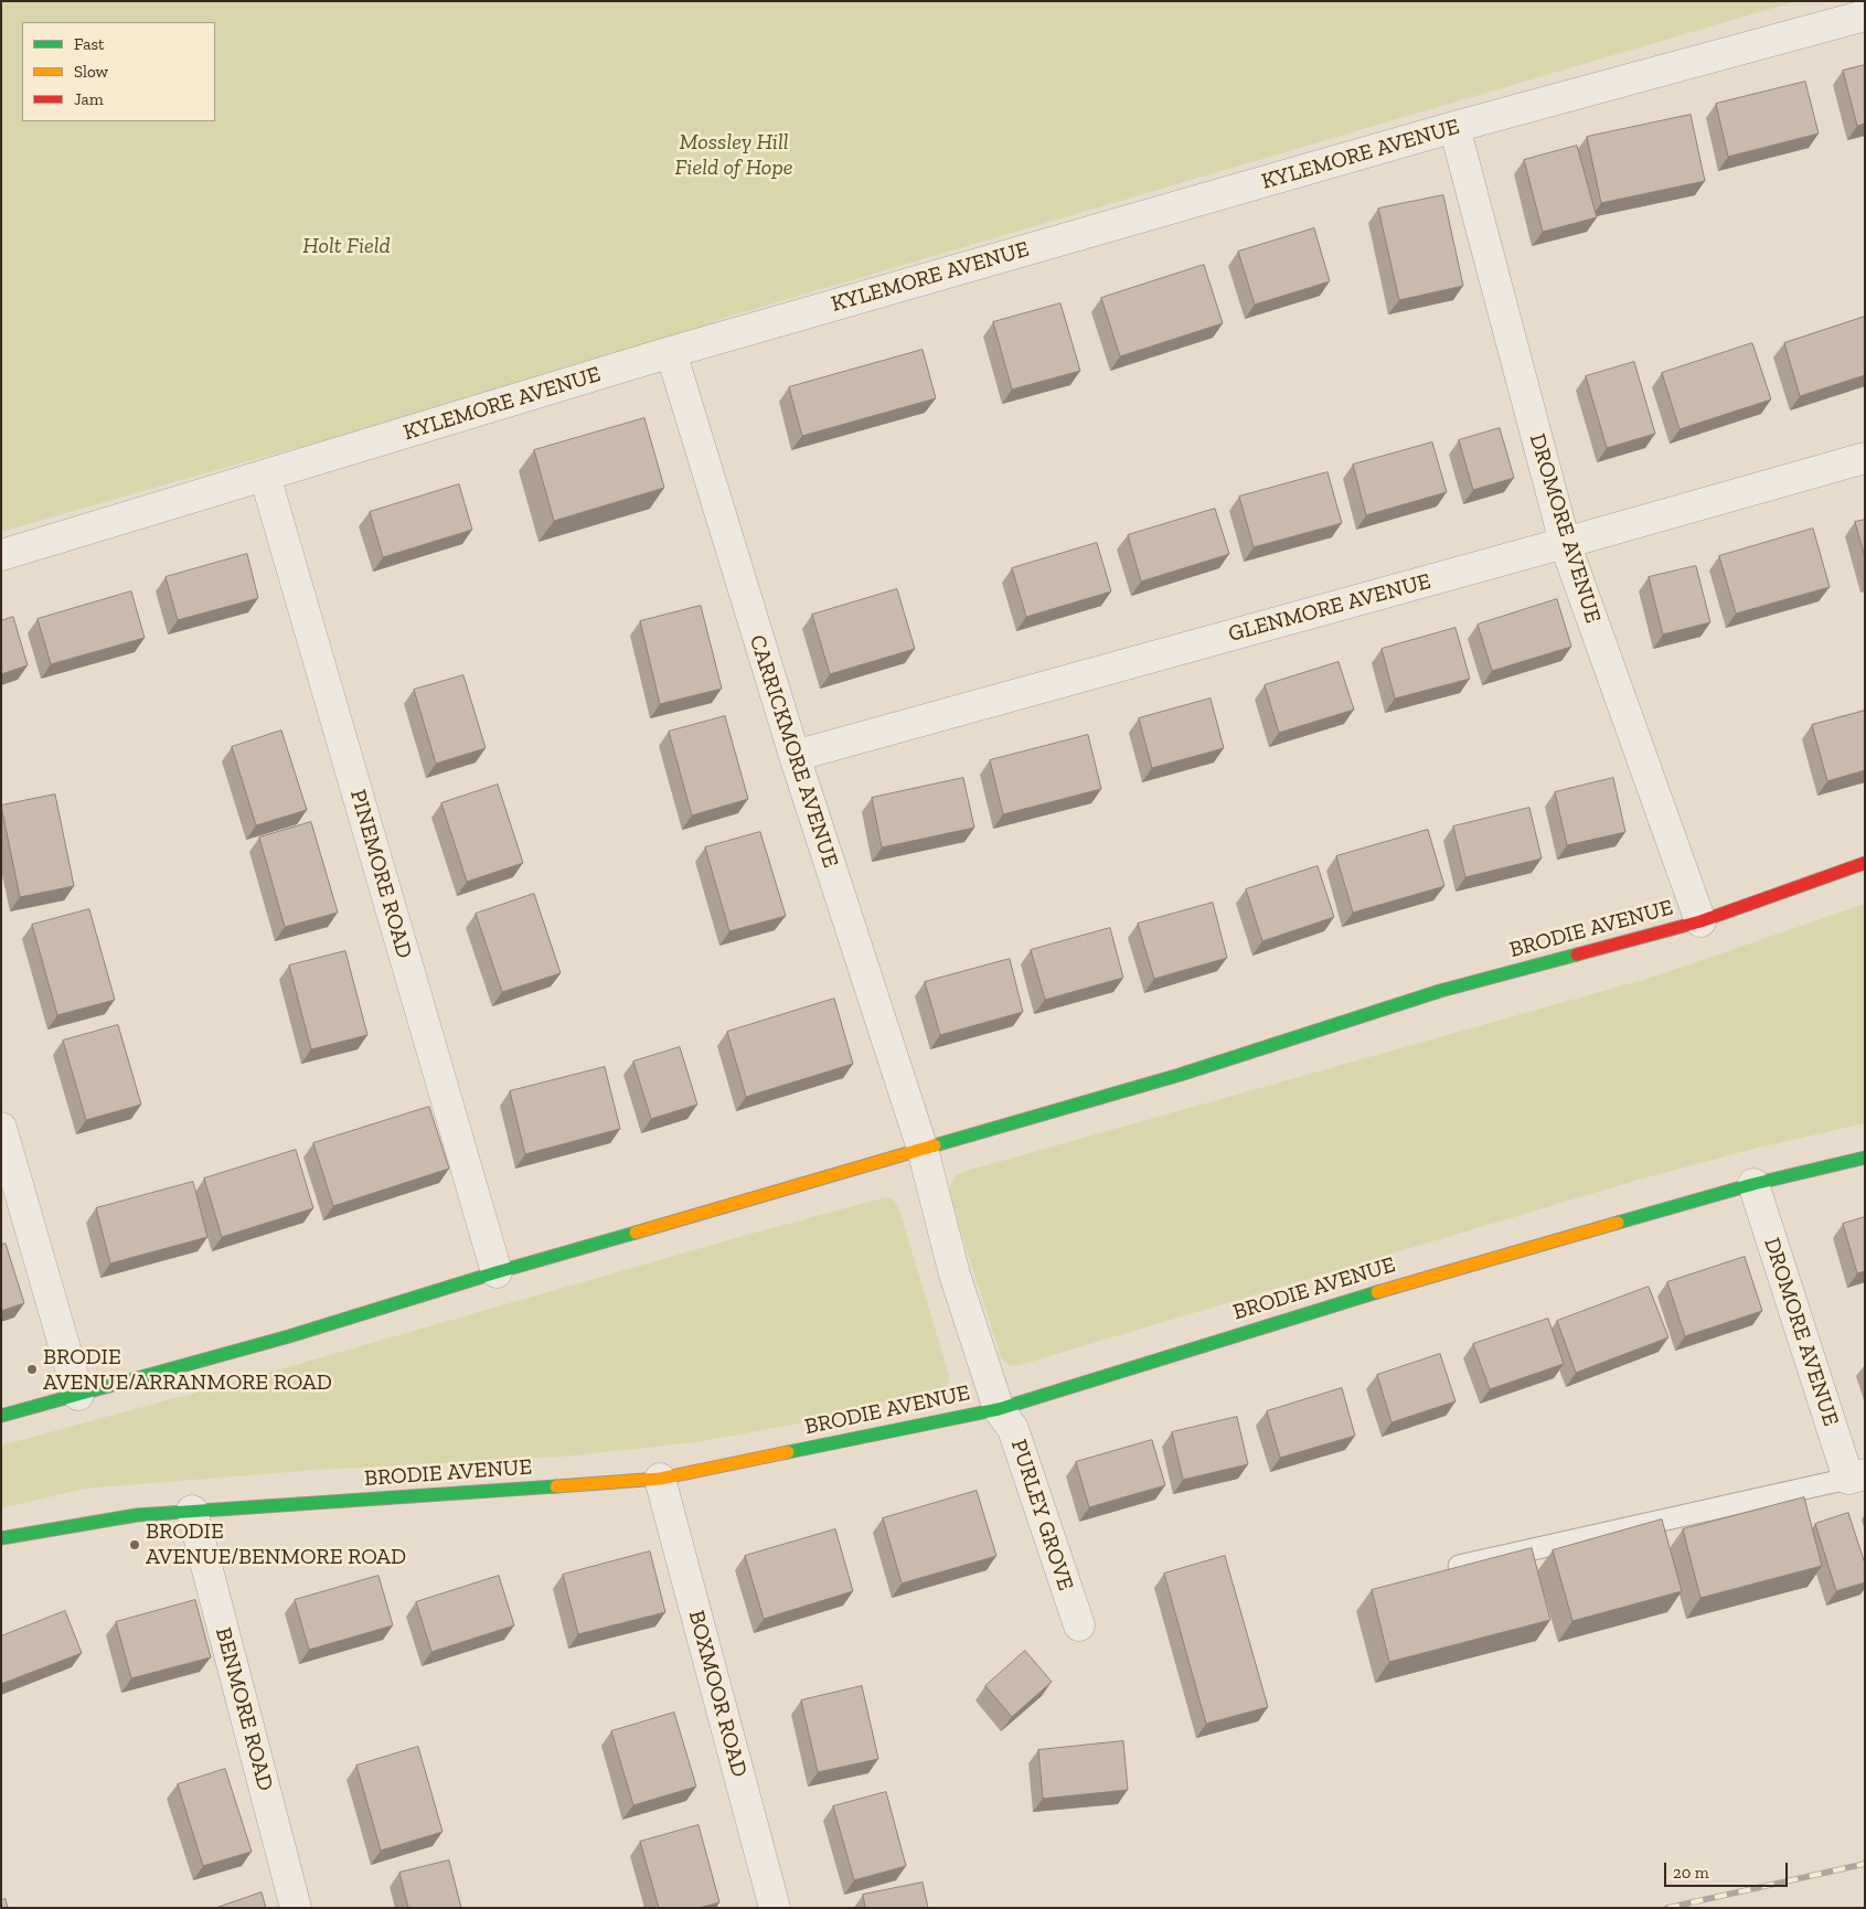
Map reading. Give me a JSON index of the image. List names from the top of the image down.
{
  "streets": {
    "street": [
      "KYLEMORE AVENUE",
      "DROMORE AVENUE",
      "GLENMORE AVENUE",
      "CARRICKMORE AVENUE",
      "PINEMORE ROAD",
      "BRODIE AVENUE",
      "PURLEY GROVE",
      "BOXMOOR ROAD",
      "BENMORE ROAD"
    ]
  },
  "crossings": [
    ["KYLEMORE AVENUE", "DROMORE AVENUE"],
    ["KYLEMORE AVENUE", "CARRICKMORE AVENUE"],
    ["KYLEMORE AVENUE", "PINEMORE ROAD"],
    ["DROMORE AVENUE", "GLENMORE AVENUE"],
    ["DROMORE AVENUE", "BRODIE AVENUE"],
    ["GLENMORE AVENUE", "CARRICKMORE AVENUE"],
    ["CARRICKMORE AVENUE", "BRODIE AVENUE"],
    ["CARRICKMORE AVENUE", "PURLEY GROVE"],
    ["PINEMORE ROAD", "BRODIE AVENUE"],
    ["BRODIE AVENUE", "PURLEY GROVE"],
    ["BRODIE AVENUE", "BOXMOOR ROAD"],
    ["BRODIE AVENUE", "BENMORE ROAD"]
  ],
  "parks": ["Mossley Hill Field of Hope", "Holt Field"],
  "places": ["BRODIE AVENUE/ARRANMORE ROAD", "BRODIE AVENUE/BENMORE ROAD"],
  "legend": ["Fast", "Slow", "Jam"],
  "scale_bar": "20 m"
}
